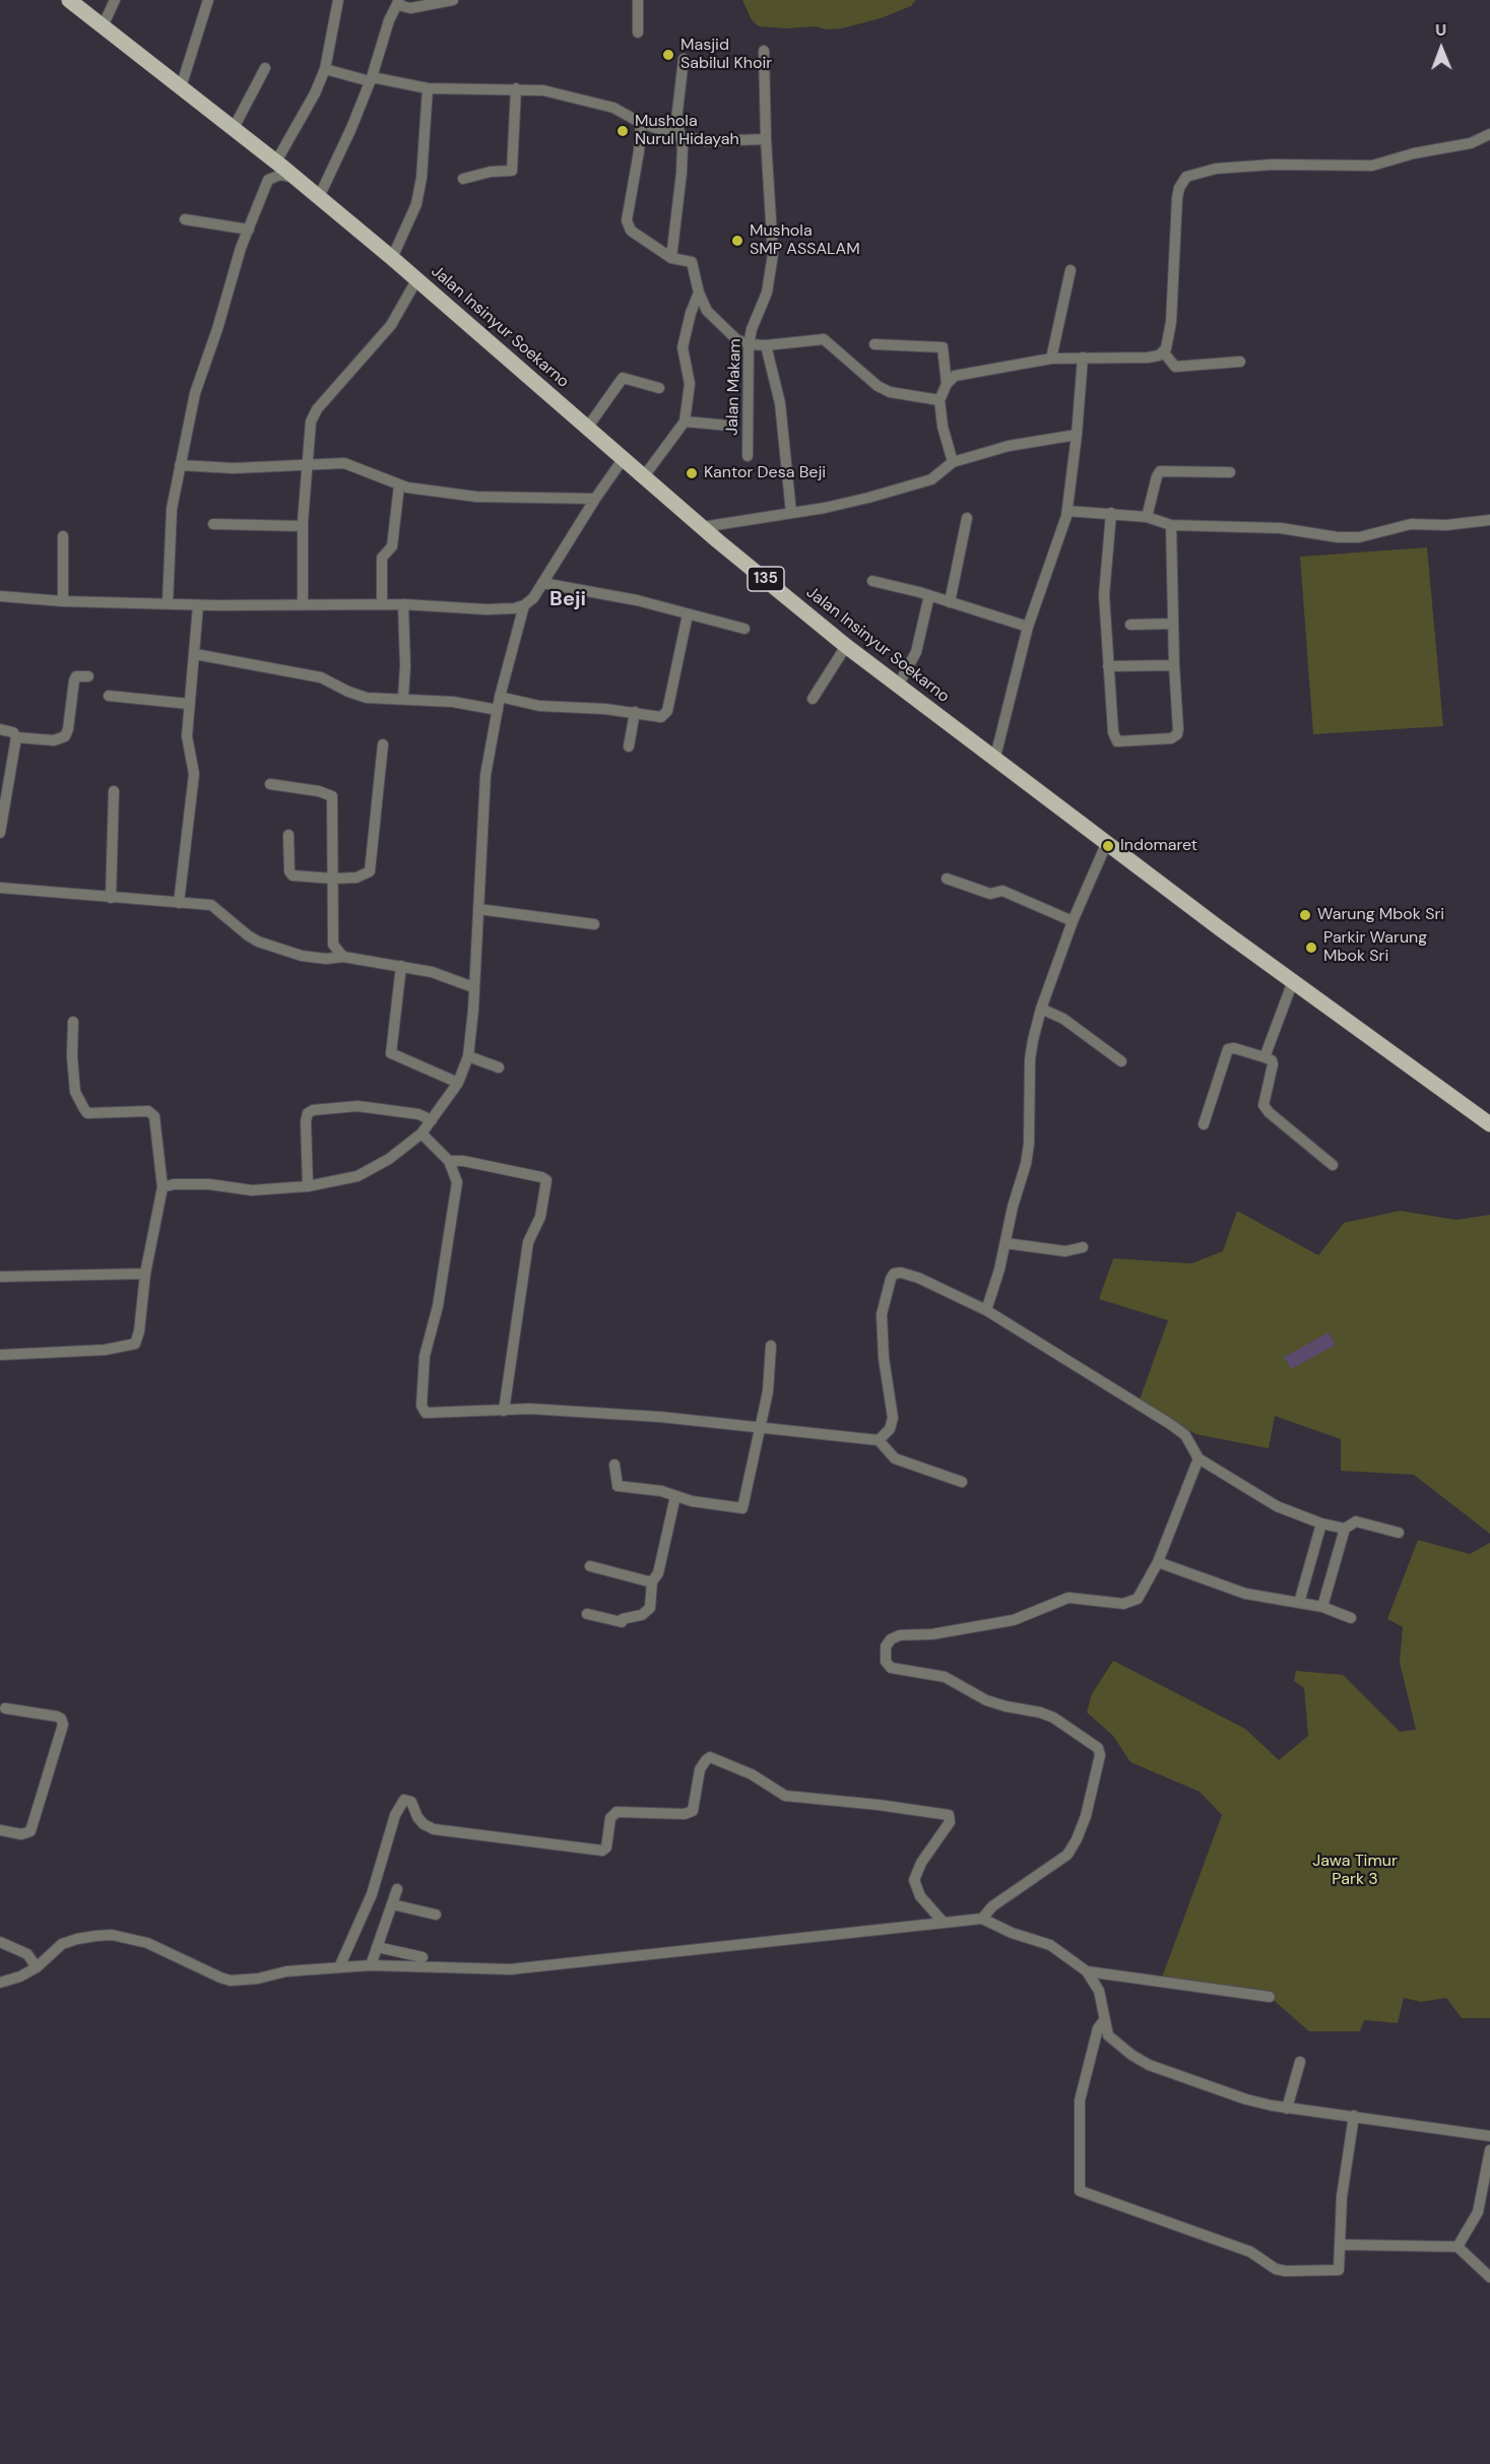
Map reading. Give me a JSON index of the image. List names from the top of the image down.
{
  "streets": {
    "main road": ["Jalan Insinyur Soekarno", "135"],
    "street": ["Jalan Makam"]
  },
  "districts": ["Beji"],
  "parks": ["Jawa Timur Park 3"],
  "places": [
    "Masjid Sabilul Khoir",
    "Mushola Nurul Hidayah",
    "Mushola SMP ASSALAM",
    "Kantor Desa Beji",
    "Indomaret",
    "Warung Mbok Sri",
    "Parkir Warung Mbok Sri"
  ],
  "north": "top"
}
